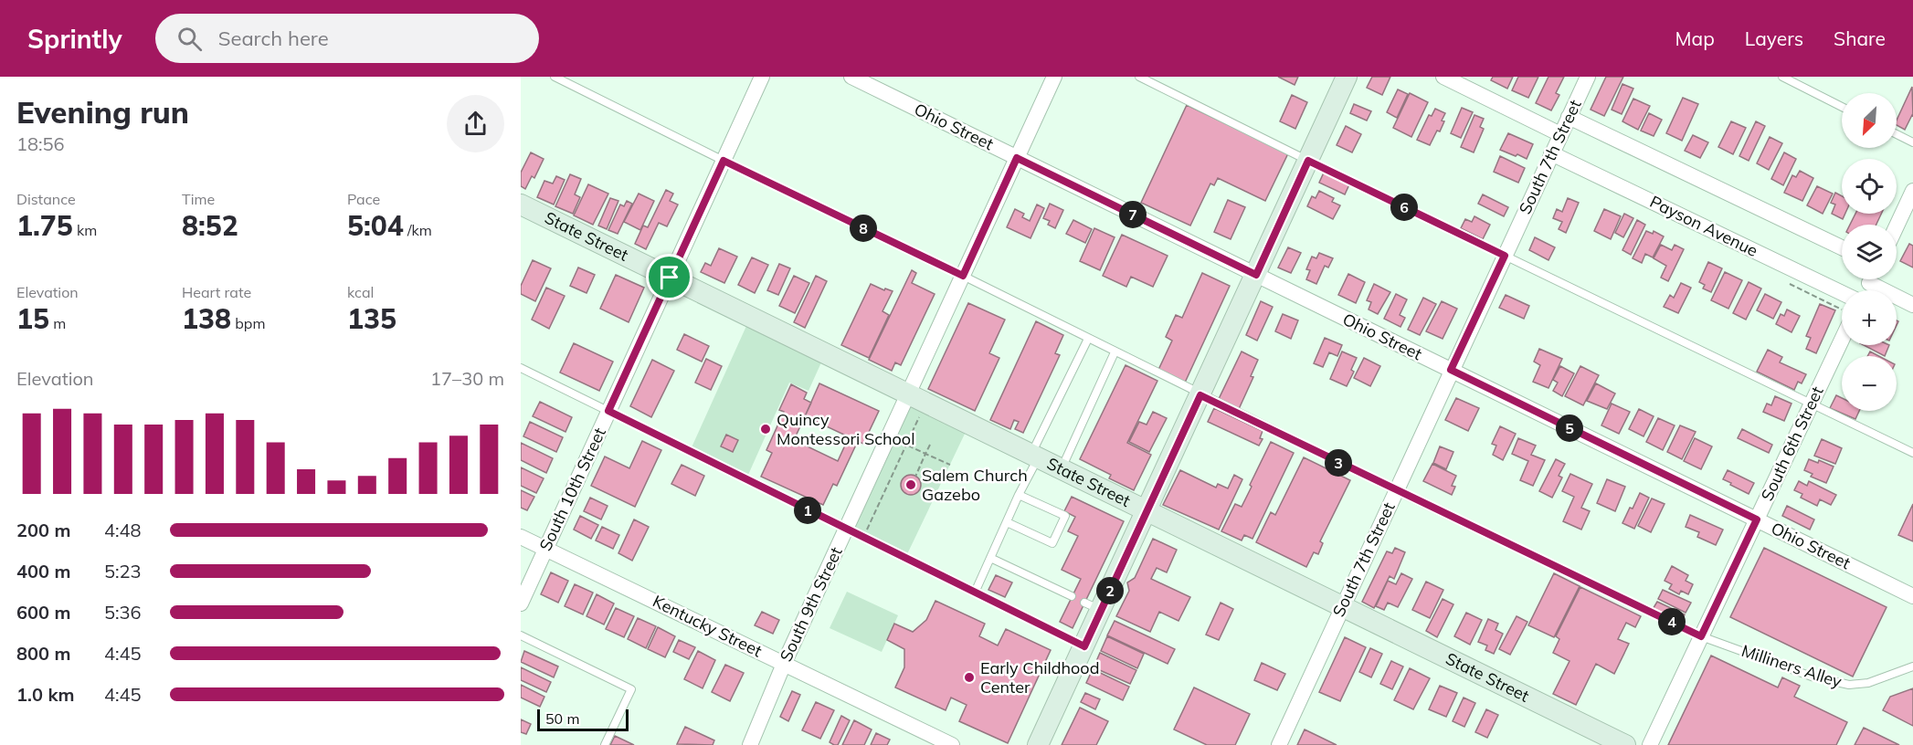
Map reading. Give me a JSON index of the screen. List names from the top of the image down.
{
  "streets": {
    "street": [
      "Ohio Street",
      "South 7th Street",
      "Payson Avenue",
      "State Street",
      "South 6th Street",
      "South 10th Street",
      "South 9th Street",
      "Kentucky Street"
    ],
    "lane": ["Milliners Alley"]
  },
  "crossings": [
    ["Ohio Street", "South 7th Street"],
    ["Ohio Street", "South 6th Street"],
    ["Ohio Street", "South 9th Street"],
    ["South 7th Street", "Payson Avenue"],
    ["South 7th Street", "State Street"],
    ["South 7th Street", "Milliners Alley"],
    ["State Street", "South 10th Street"],
    ["State Street", "South 9th Street"],
    ["South 6th Street", "Milliners Alley"],
    ["South 10th Street", "Kentucky Street"],
    ["South 10th Street", "Milliners Alley"],
    ["South 9th Street", "Kentucky Street"],
    ["South 9th Street", "Milliners Alley"]
  ],
  "places": ["Quincy Montessori School", "Salem Church Gazebo", "Early Childhood Center"],
  "scale_bar": "50 m",
  "north": "bottom left",
  "page": {
    "header": "Sprintly",
    "search": "Search here",
    "nav": ["Map", "Layers", "Share"],
    "heading": ["Evening run", "18:56"],
    "map_buttons": ["+", "−"],
    "stats": [
      ["Distance", "1.75 km"],
      ["Time", "8:52"],
      ["Pace", "5:04 /km"],
      ["Elevation", "15 m"],
      ["Heart rate", "138 bpm"],
      ["kcal", "135"]
    ],
    "pins": [
      "6",
      "7",
      "8",
      "5",
      "3",
      "1",
      "2",
      "4"
    ],
    "chart": ["Elevation", "17–30 m"],
    "list": [
      {
        "name": "200 m",
        "note": "4:48"
      },
      {
        "name": "400 m",
        "note": "5:23"
      },
      {
        "name": "600 m",
        "note": "5:36"
      },
      {
        "name": "800 m",
        "note": "4:45"
      },
      {
        "name": "1.0 km",
        "note": "4:45"
      }
    ],
    "scale": "50 m"
  }
}
